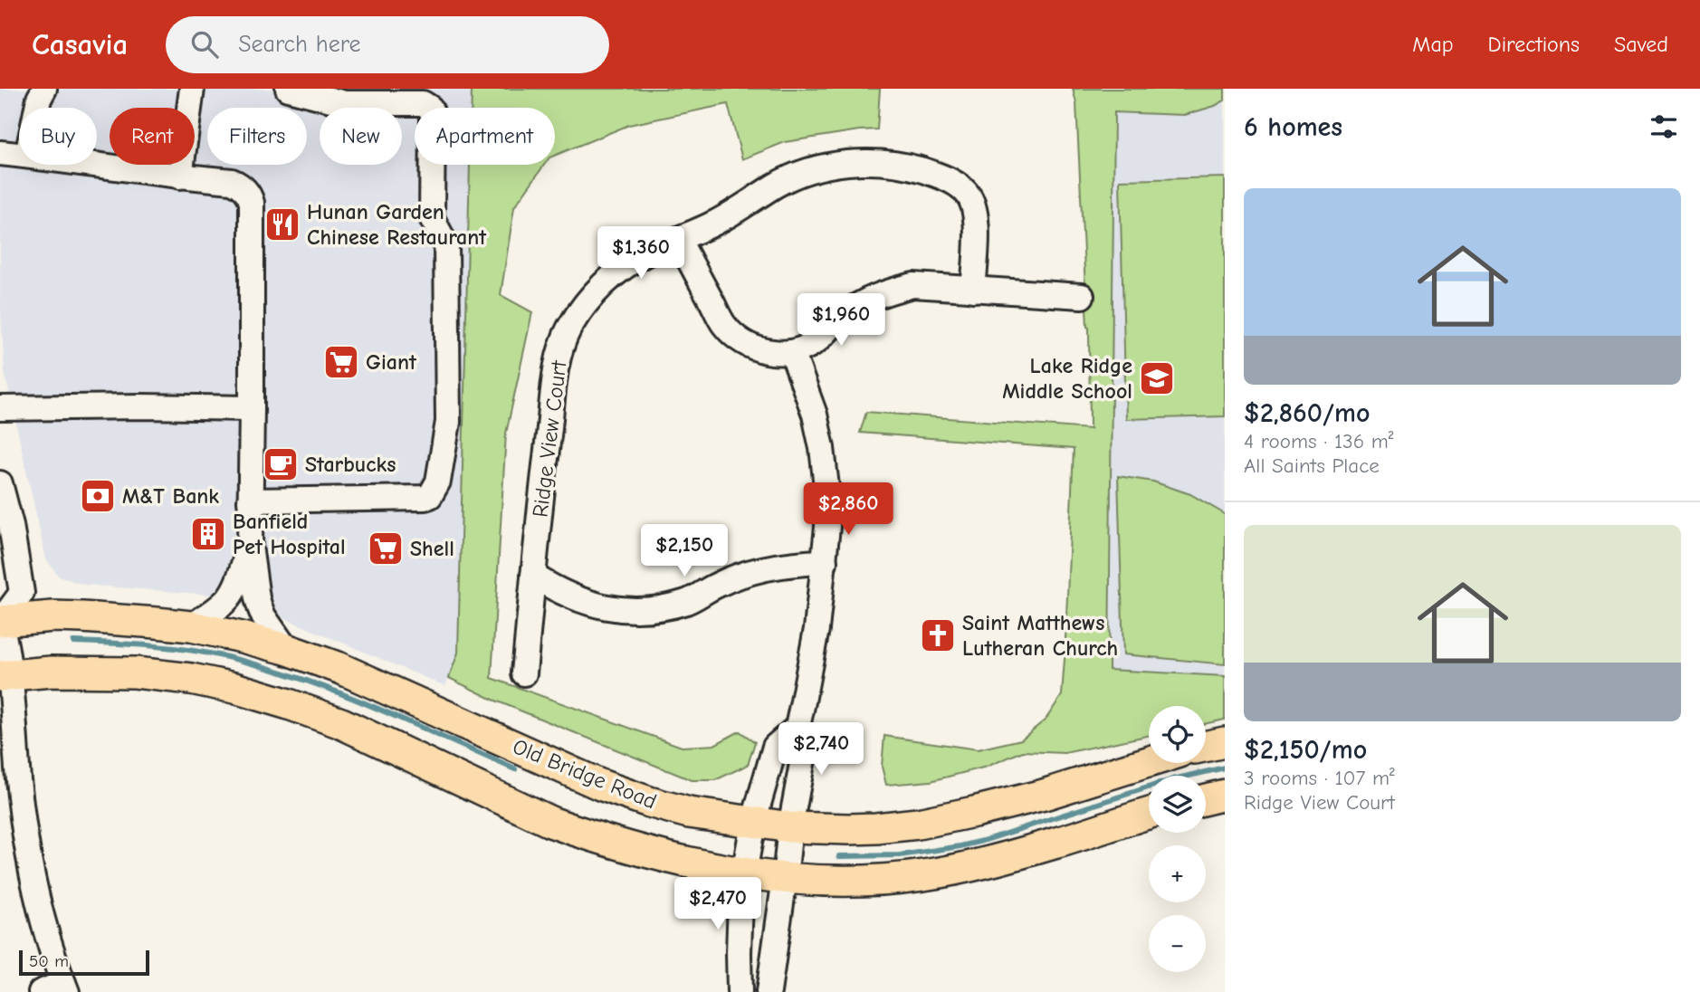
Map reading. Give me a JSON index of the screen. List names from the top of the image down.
{
  "streets": {
    "main road": ["Old Bridge Road"],
    "street": ["Ridge View Court"]
  },
  "places": {
    "restaurant": ["Hunan Garden Chinese Restaurant"],
    "supermarket": ["Giant", "Shell"],
    "school or university": ["Lake Ridge Middle School"],
    "cafe": ["Starbucks"],
    "bank": ["M&T Bank"],
    "building": ["Banfield Pet Hospital"],
    "church": ["Saint Matthews Lutheran Church"]
  },
  "scale_bar": "50 m",
  "page": {
    "header": "Casavia",
    "search": "Search here",
    "nav": ["Map", "Directions", "Saved"],
    "heading": "6 homes",
    "chip": [
      "Buy",
      "Rent",
      "Filters",
      "New",
      "Apartment"
    ],
    "list": [
      {
        "name": "$2,860/mo",
        "note": "4 rooms · 136 m² · All Saints Place"
      },
      {
        "name": "$2,150/mo",
        "note": "3 rooms · 107 m² · Ridge View Court"
      }
    ],
    "price": [
      "$1,360",
      "$1,960",
      "$2,860",
      "$2,150",
      "$2,740",
      "$2,470"
    ],
    "map_buttons": ["+", "−"],
    "scale": "50 m"
  }
}
